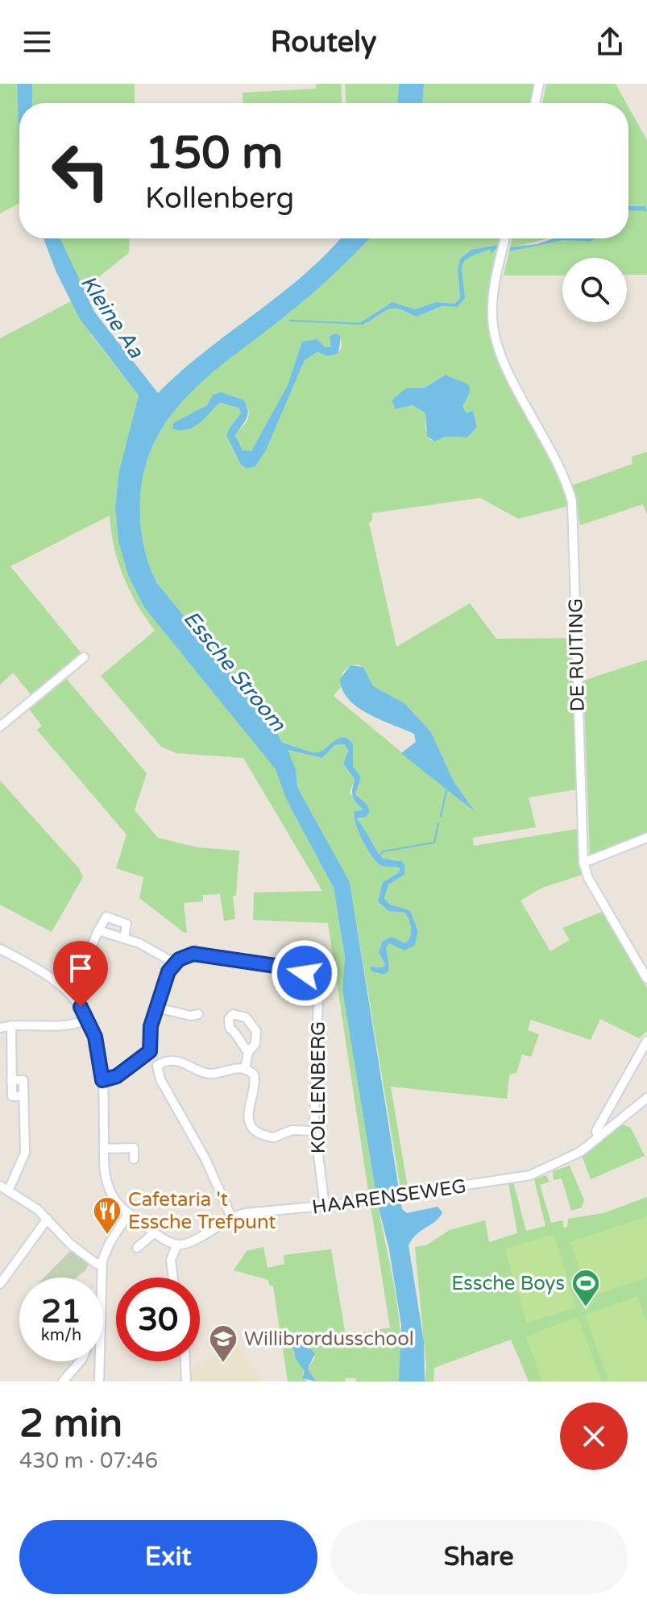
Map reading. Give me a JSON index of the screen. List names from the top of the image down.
{
  "streets": {
    "street": ["DE RUITING", "KOLLENBERG", "HAARENSEWEG"]
  },
  "crossings": [
    ["KOLLENBERG", "HAARENSEWEG"]
  ],
  "water": ["Kleine Aa", "Essche Stroom"],
  "places": {
    "restaurant": ["Cafetaria 't Essche Trefpunt"],
    "sports": ["Essche Boys"],
    "school or university": ["Willibrordusschool"]
  },
  "page": {
    "header": "Routely",
    "turn": ["150 m", "Kollenberg"],
    "speed": "21 km/h",
    "limit": "30",
    "heading": ["2 min", "430 m · 07:46"],
    "buttons": ["Exit", "Share"]
  }
}
